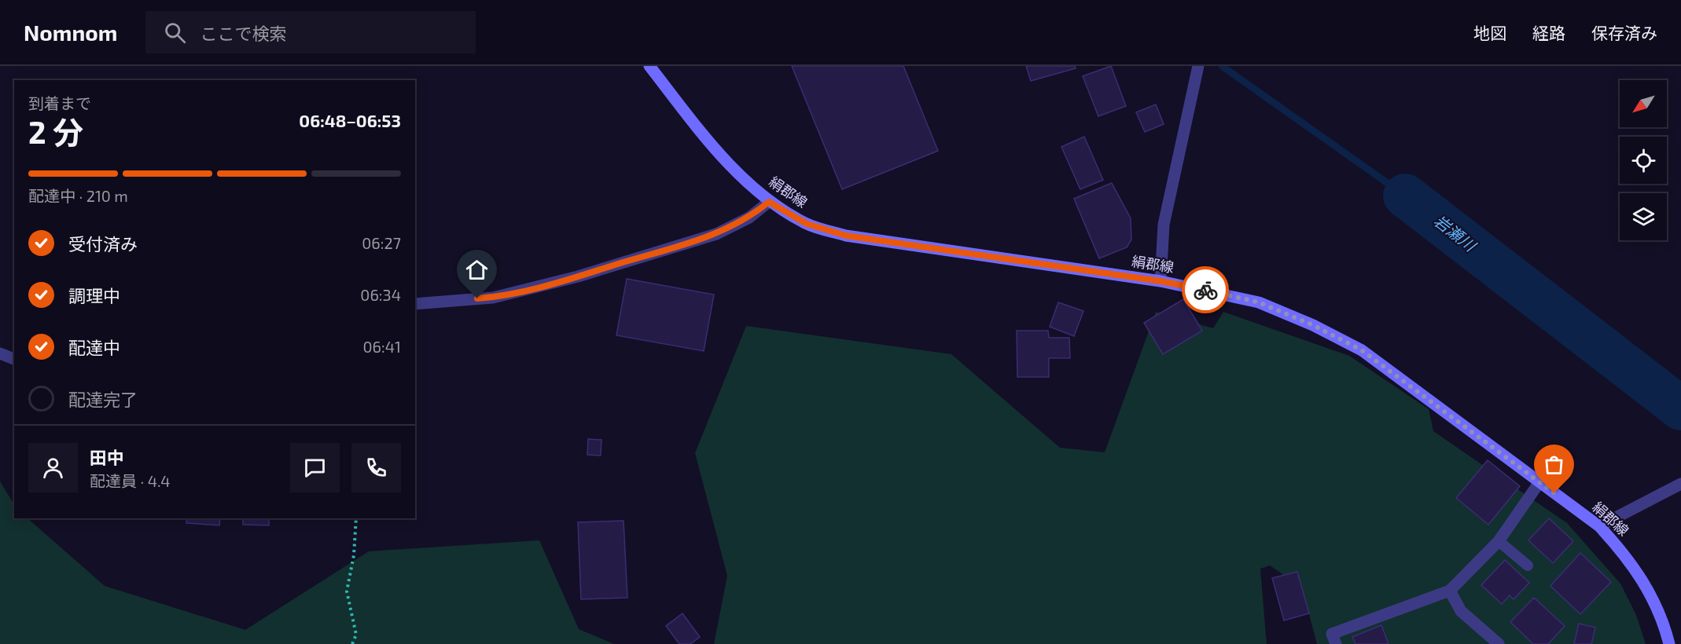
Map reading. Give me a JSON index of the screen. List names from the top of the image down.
{
  "streets": {
    "main road": ["絹郡線"]
  },
  "water": ["岩瀬川"],
  "north": "bottom left",
  "page": {
    "header": "Nomnom",
    "search": "ここで検索",
    "nav": ["地図", "経路", "保存済み"],
    "heading": ["2 分", "到着まで", "06:48–06:53"],
    "panel": ["田中", "配達員 · 4.4"],
    "bar": "配達中 · 210 m",
    "list": [
      ["受付済み", "06:27"],
      ["調理中", "06:34"],
      ["配達中", "06:41"],
      "配達完了"
    ]
  }
}
